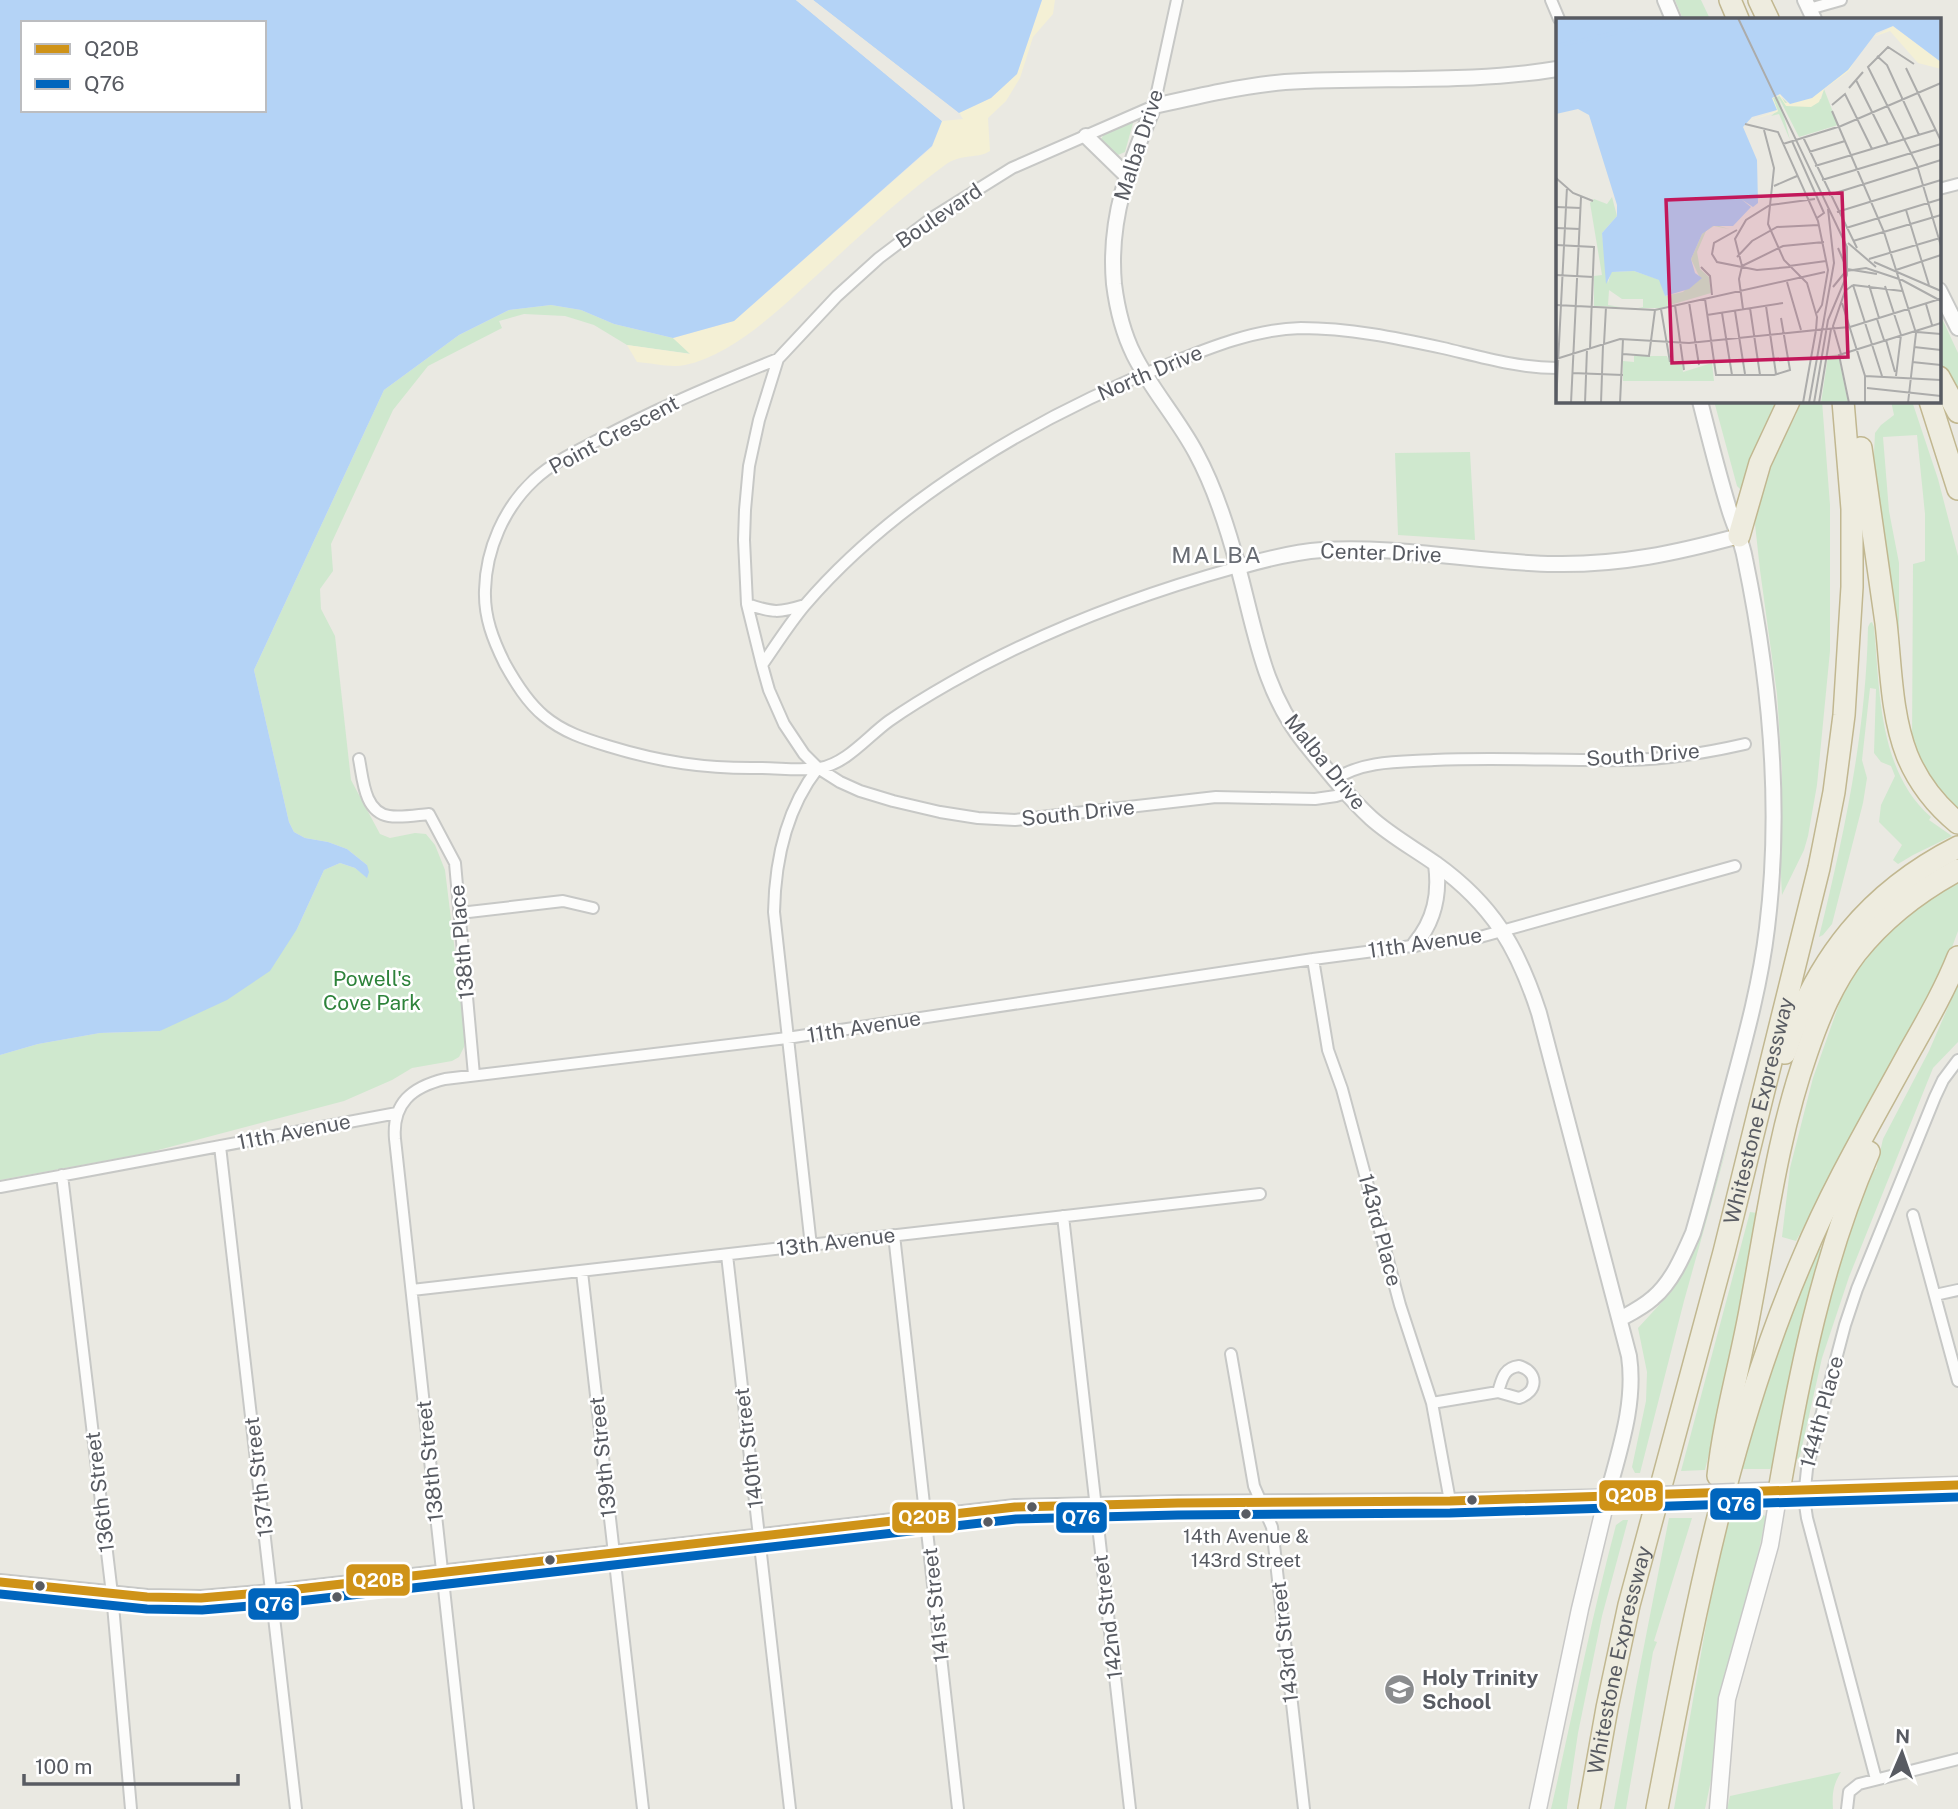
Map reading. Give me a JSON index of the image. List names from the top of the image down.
{
  "streets": {
    "highway": ["Whitestone Expressway"],
    "street": [
      "Malba Drive",
      "Boulevard",
      "North Drive",
      "Point Crescent",
      "Center Drive",
      "South Drive",
      "138th Place",
      "11th Avenue",
      "143rd Place",
      "13th Avenue",
      "144th Place",
      "140th Street",
      "139th Street",
      "138th Street",
      "137th Street",
      "136th Street",
      "141st Street",
      "142nd Street",
      "143rd Street"
    ]
  },
  "crossings": [
    ["Malba Drive", "Boulevard"],
    ["Malba Drive", "North Drive"],
    ["Malba Drive", "Center Drive"],
    ["Malba Drive", "South Drive"],
    ["Malba Drive", "11th Avenue"],
    ["Boulevard", "North Drive"],
    ["Boulevard", "Point Crescent"],
    ["Boulevard", "Center Drive"],
    ["Boulevard", "South Drive"],
    ["Point Crescent", "Center Drive"],
    ["Point Crescent", "South Drive"],
    ["Center Drive", "South Drive"],
    ["138th Place", "11th Avenue"],
    ["11th Avenue", "143rd Place"],
    ["11th Avenue", "138th Street"],
    ["11th Avenue", "137th Street"],
    ["11th Avenue", "136th Street"],
    ["13th Avenue", "140th Street"],
    ["13th Avenue", "139th Street"],
    ["13th Avenue", "138th Street"],
    ["13th Avenue", "141st Street"],
    ["13th Avenue", "142nd Street"]
  ],
  "districts": ["MALBA"],
  "parks": ["Powell's Cove Park"],
  "places": {
    "other": ["14th Avenue & 143rd Street"],
    "school or university": ["Holy Trinity School"]
  },
  "lines": ["transit line Q20B", "transit line Q76"],
  "legend": ["Q20B", "Q76"],
  "scale_bar": "100 m",
  "north": "top"
}
